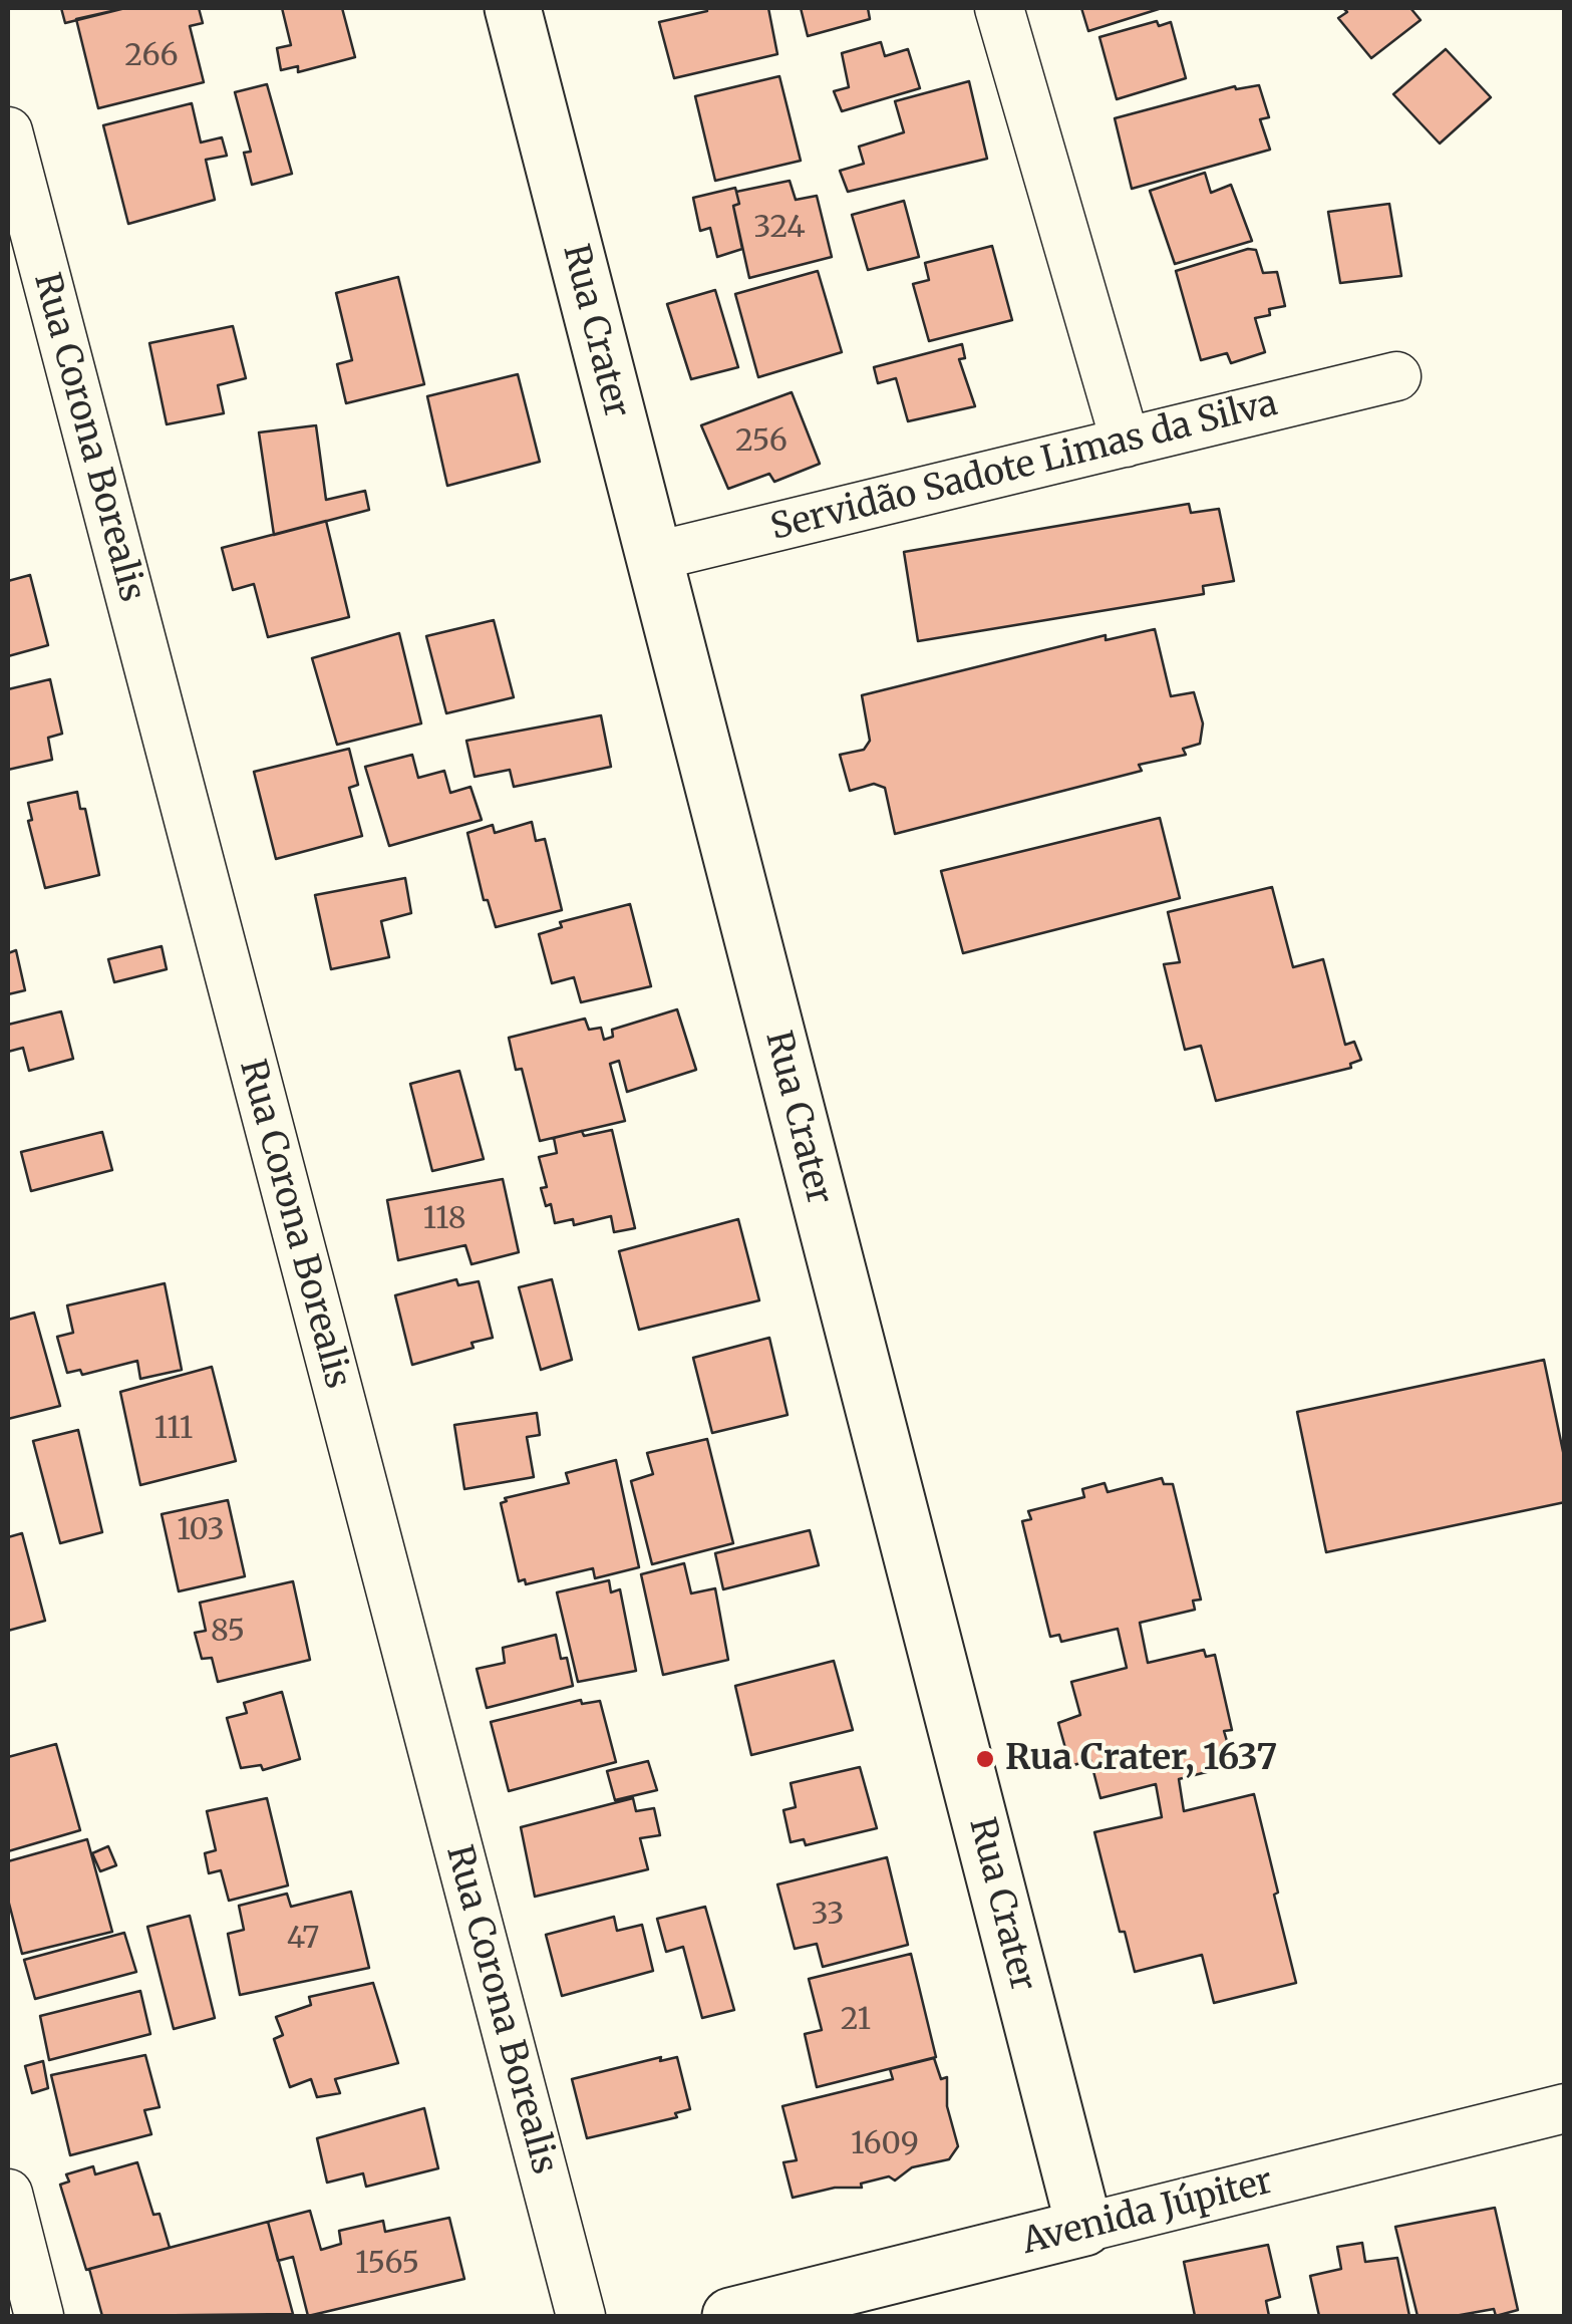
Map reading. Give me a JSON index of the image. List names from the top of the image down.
{
  "streets": {
    "street": [
      "Rua Crater",
      "Rua Corona Borealis",
      "Servidão Sadote Limas da Silva",
      "Avenida Júpiter"
    ]
  },
  "crossings": [
    ["Rua Crater", "Servidão Sadote Limas da Silva"],
    ["Rua Crater", "Avenida Júpiter"]
  ],
  "places": ["Rua Crater, 1637"],
  "house_numbers": [
    "266",
    "324",
    "256",
    "118",
    "111",
    "103",
    "85",
    "33",
    "47",
    "21",
    "1609",
    "1565"
  ]
}
